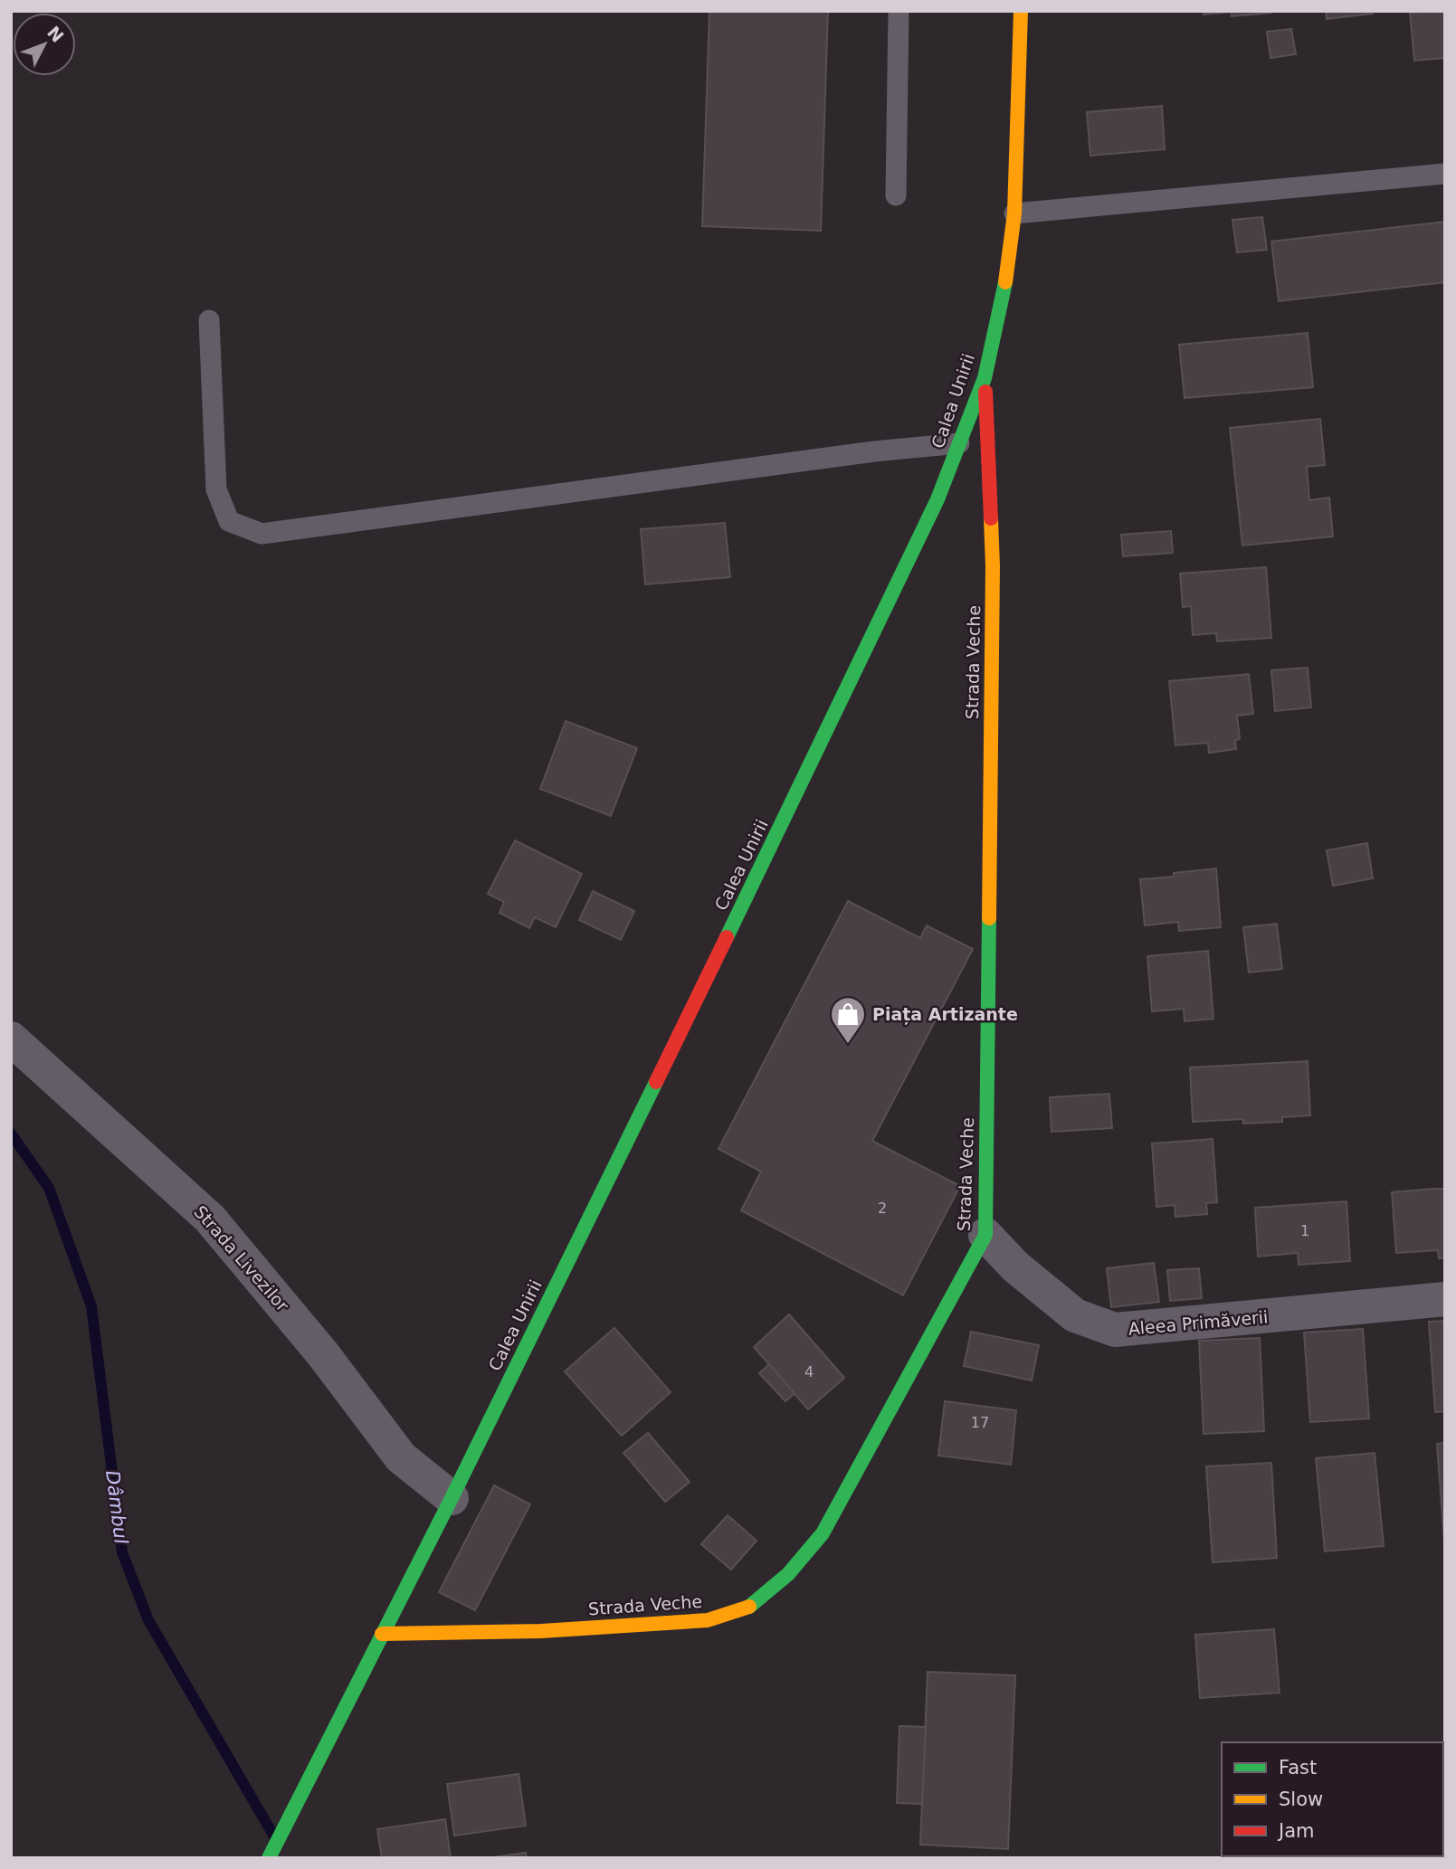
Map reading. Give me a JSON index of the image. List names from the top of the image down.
{
  "streets": {
    "main road": ["Calea Unirii", "Strada Veche"],
    "street": ["Strada Livezilor", "Aleea Primăverii"]
  },
  "crossings": [
    ["Calea Unirii", "Strada Veche"],
    ["Calea Unirii", "Strada Livezilor"],
    ["Strada Veche", "Aleea Primăverii"]
  ],
  "water": ["Dâmbul"],
  "places": {
    "shop": ["Piața Artizante"]
  },
  "house_numbers": [
    "2",
    "1",
    "4",
    "17"
  ],
  "legend": ["Fast", "Slow", "Jam"],
  "north": "top right"
}
